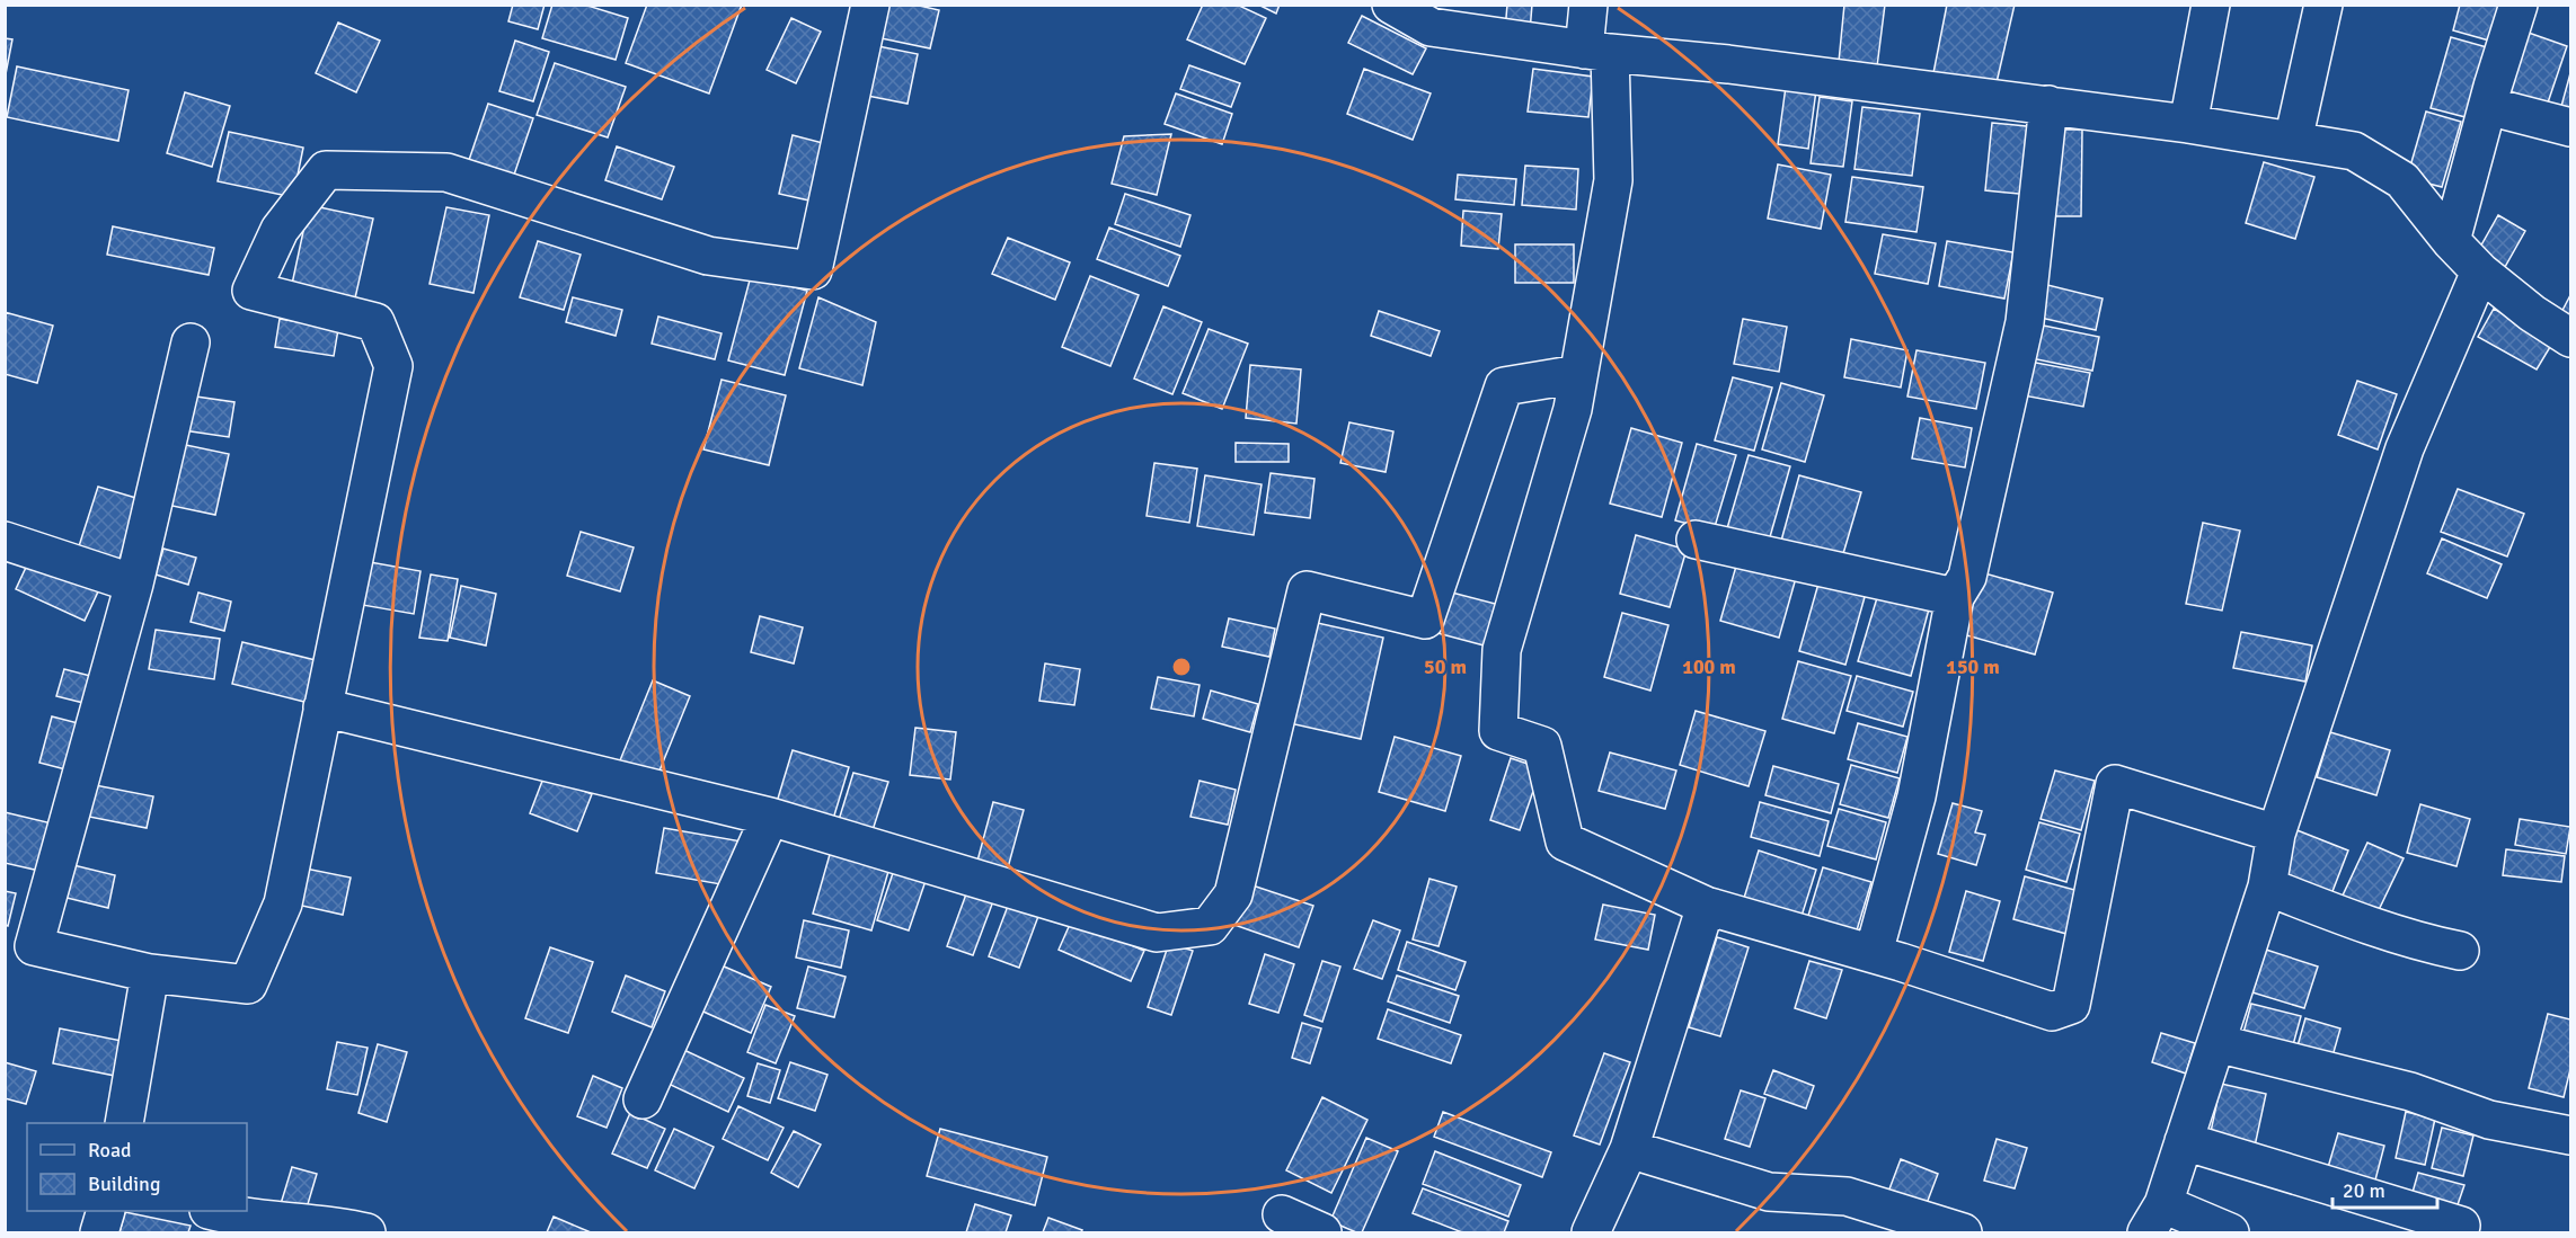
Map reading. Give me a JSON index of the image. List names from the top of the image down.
{
  "legend": ["Road", "Building"],
  "scale_bar": "20 m",
  "rings": ["50 m", "100 m", "150 m"]
}
